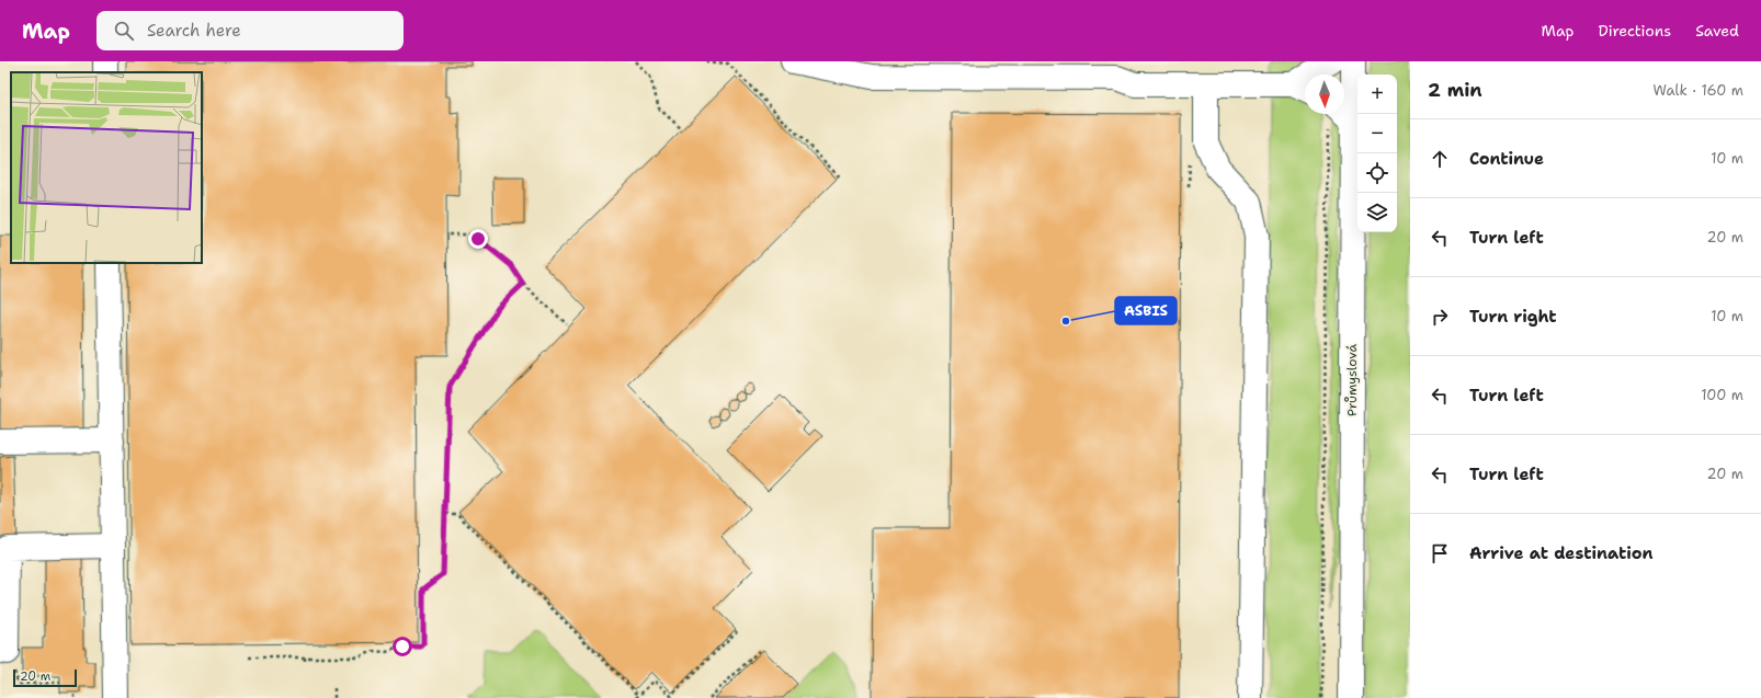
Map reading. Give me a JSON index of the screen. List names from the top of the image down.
{
  "streets": {
    "main road": ["Průmyslová"]
  },
  "places": ["ASBIS"],
  "scale_bar": "20 m",
  "north": "bottom",
  "page": {
    "header": "Map",
    "search": "Search here",
    "nav": ["Map", "Directions", "Saved"],
    "heading": ["2 min", "Walk · 160 m"],
    "map_buttons": ["+", "−"],
    "list": [
      ["Continue", "10 m"],
      ["Turn left", "20 m"],
      ["Turn right", "10 m"],
      ["Turn left", "100 m"],
      ["Turn left", "20 m"],
      "Arrive at destination"
    ],
    "scale": "20 m"
  }
}
